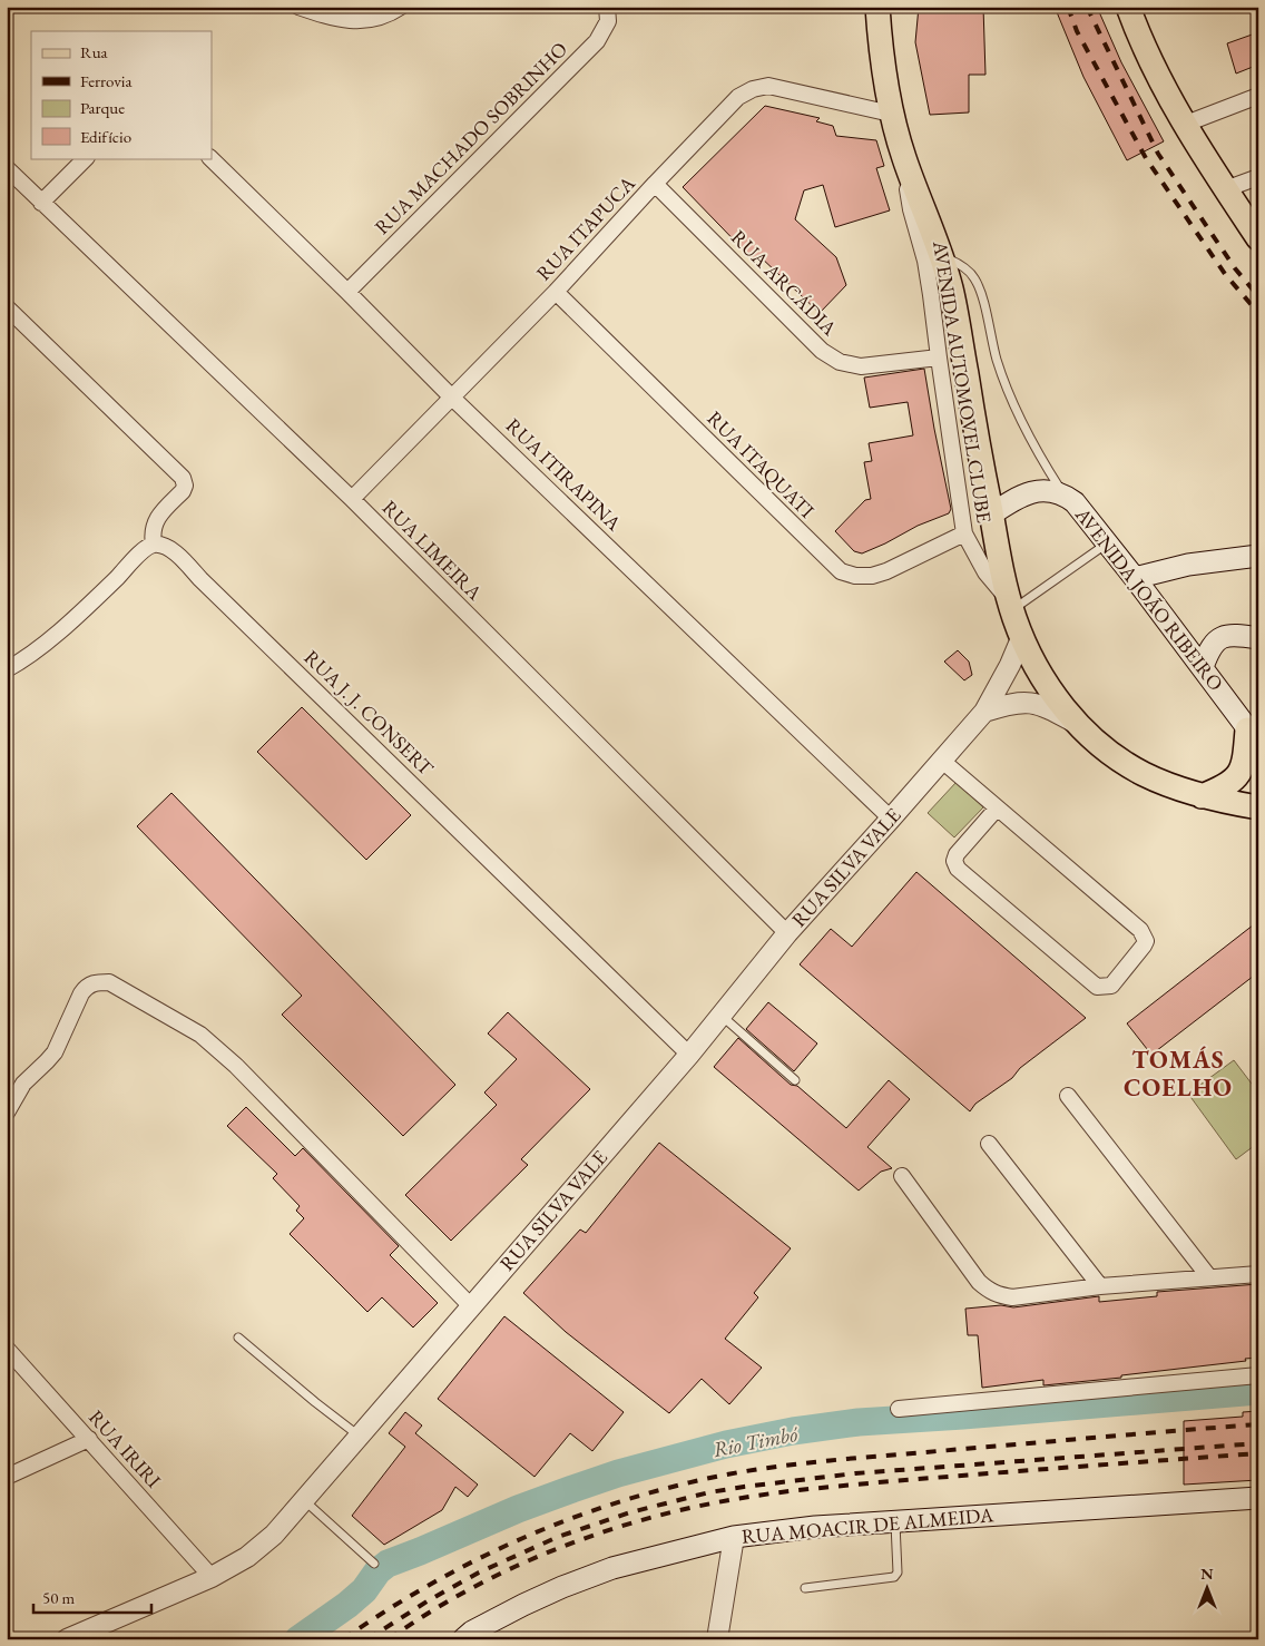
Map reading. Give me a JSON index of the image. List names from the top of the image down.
{
  "streets": {
    "main road": ["AVENIDA JOÃO RIBEIRO", "RUA MOACIR DE ALMEIDA"],
    "street": [
      "RUA MACHADO SOBRINHO",
      "RUA ITAPUCA",
      "RUA ARCÁDIA",
      "AVENIDA AUTOMOVEL CLUBE",
      "RUA ITAQUATI",
      "RUA ITIRAPINA",
      "RUA LIMEIRA",
      "RUA J. J. CONSERT",
      "RUA SILVA VALE",
      "RUA IRIRI"
    ]
  },
  "crossings": [
    ["RUA MACHADO SOBRINHO", "RUA ITIRAPINA"],
    ["RUA ITAPUCA", "RUA ARCÁDIA"],
    ["RUA ITAPUCA", "RUA ITAQUATI"],
    ["RUA ITAPUCA", "RUA ITIRAPINA"],
    ["RUA ITAPUCA", "RUA LIMEIRA"],
    ["RUA ARCÁDIA", "AVENIDA AUTOMOVEL CLUBE"],
    ["AVENIDA AUTOMOVEL CLUBE", "RUA ITAQUATI"],
    ["RUA ITIRAPINA", "RUA SILVA VALE"],
    ["RUA LIMEIRA", "RUA SILVA VALE"],
    ["RUA J. J. CONSERT", "RUA SILVA VALE"],
    ["RUA SILVA VALE", "RUA IRIRI"]
  ],
  "districts": ["TOMÁS COELHO"],
  "water": ["Rio Timbó"],
  "legend": [
    "Rua",
    "Ferrovia",
    "Parque",
    "Edifício"
  ],
  "scale_bar": "50 m",
  "north": "top"
}
